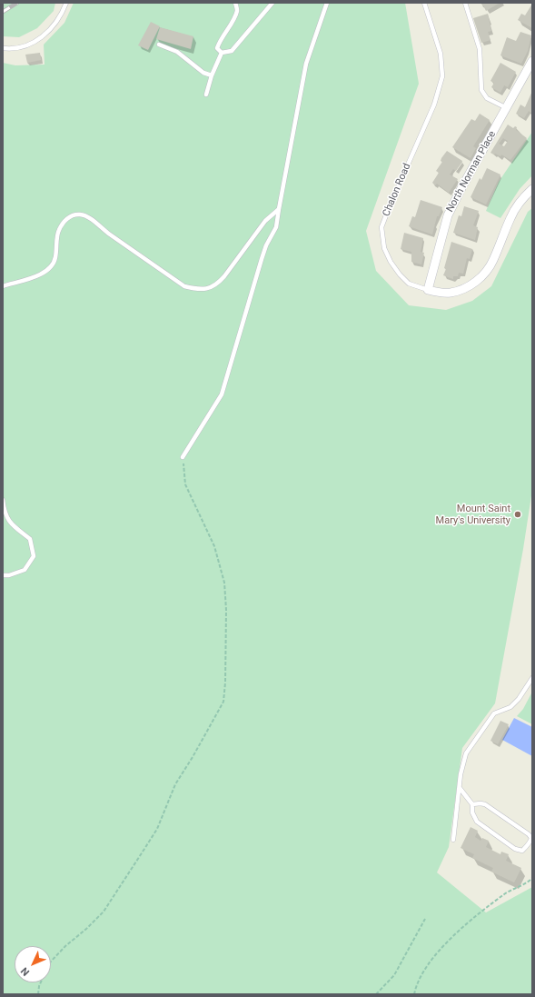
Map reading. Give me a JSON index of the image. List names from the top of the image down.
{
  "streets": {
    "street": ["North Norman Place", "Chalon Road"]
  },
  "crossings": [
    ["North Norman Place", "Chalon Road"]
  ],
  "places": ["Mount Saint Mary's University"],
  "north": "bottom left"
}
